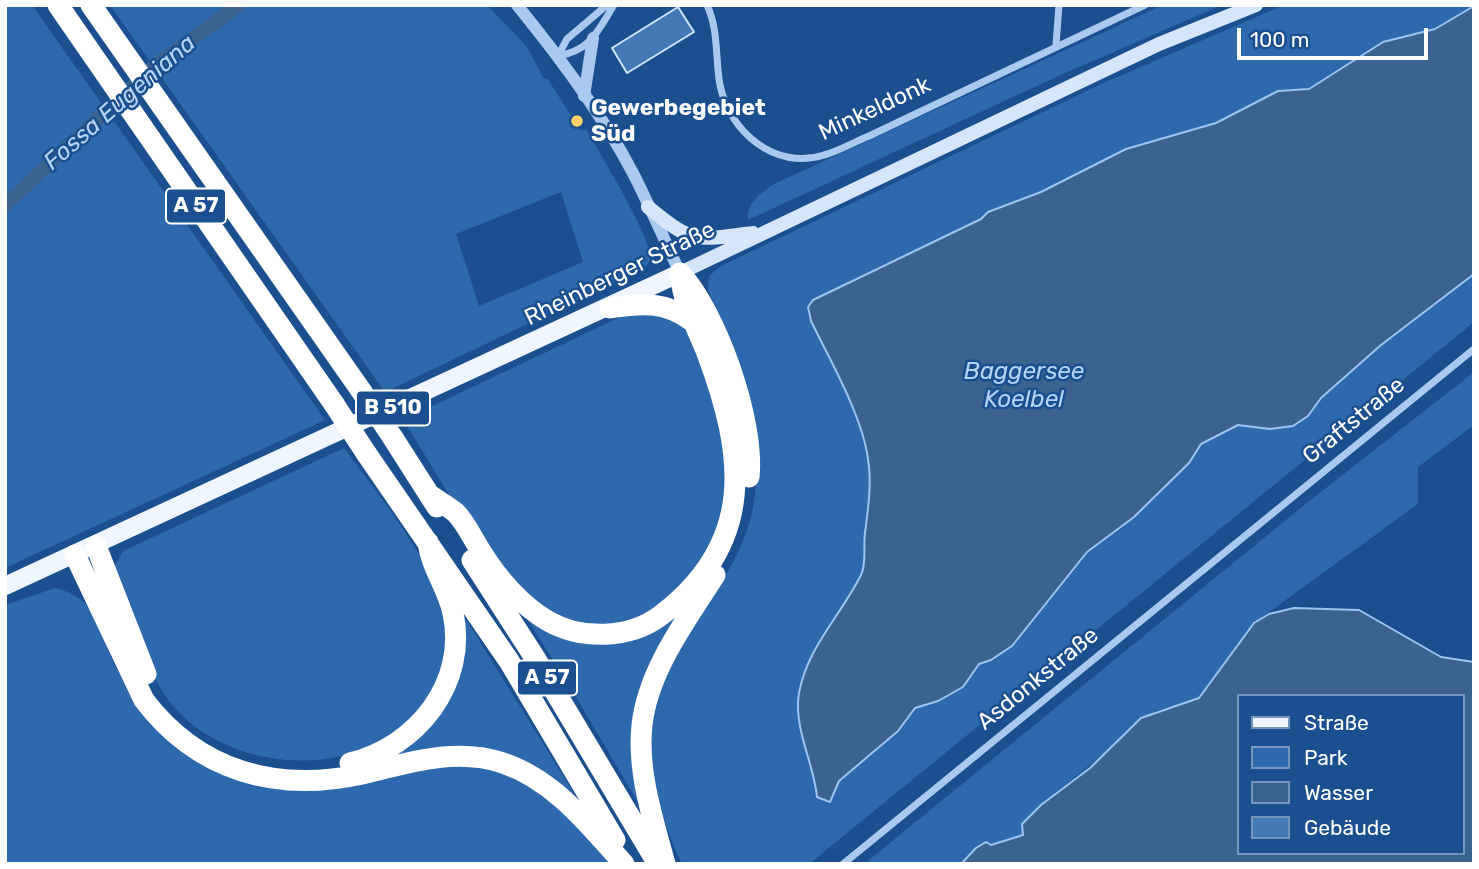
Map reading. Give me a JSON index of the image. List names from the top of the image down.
{
  "streets": {
    "highway": ["A 57"],
    "main road": ["Rheinberger Straße", "B 510"],
    "street": ["Minkeldonk", "Graftstraße", "Asdonkstraße"]
  },
  "crossings": [
    ["Graftstraße", "Asdonkstraße"]
  ],
  "water": ["Fossa Eugeniana", "Baggersee Koelbel"],
  "places": ["Gewerbegebiet Süd"],
  "legend": [
    "Straße",
    "Park",
    "Wasser",
    "Gebäude"
  ],
  "scale_bar": "100 m"
}
